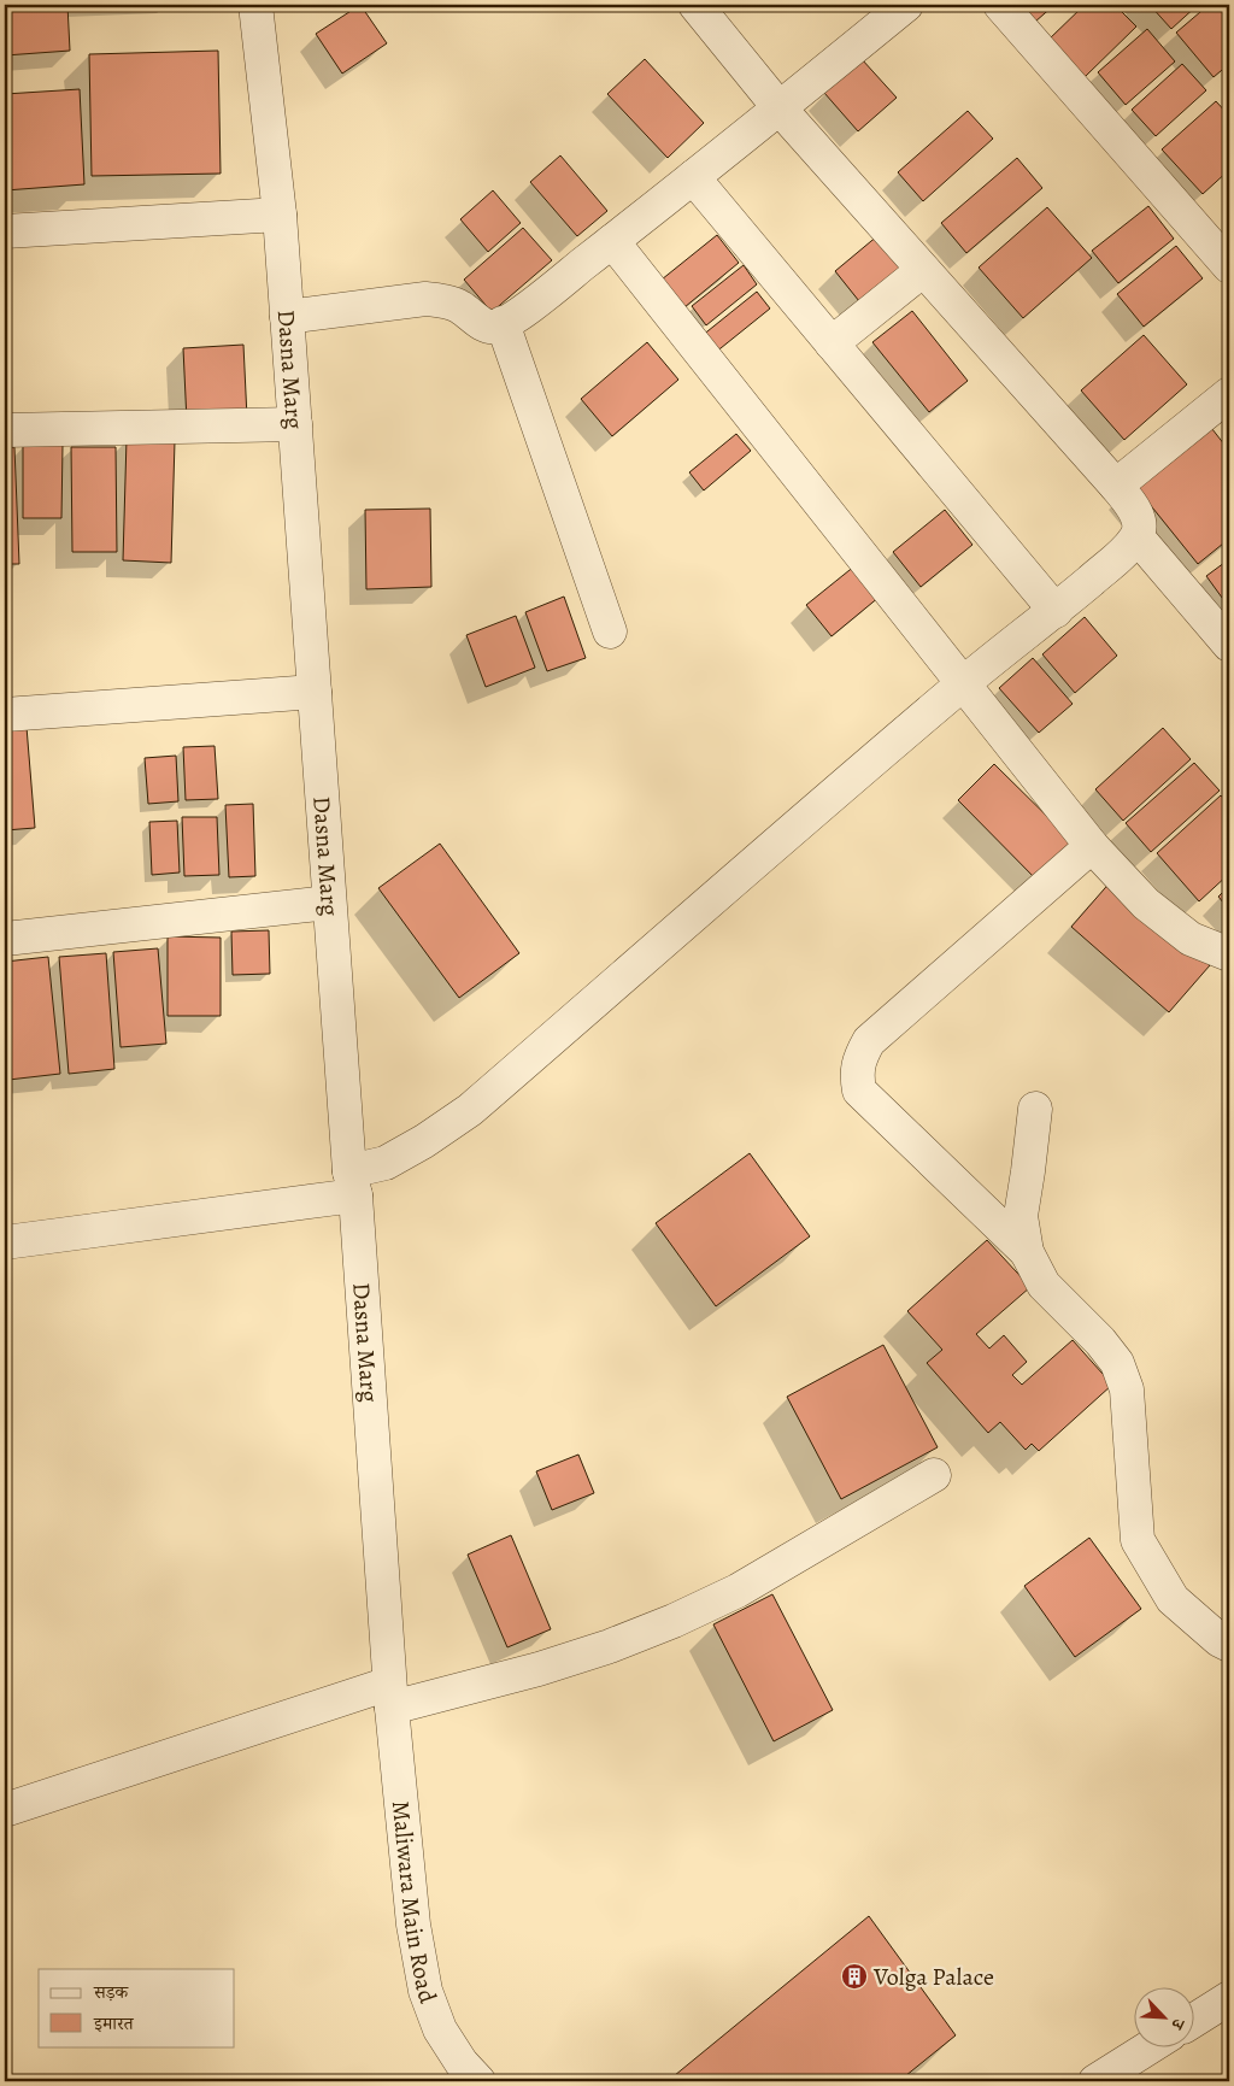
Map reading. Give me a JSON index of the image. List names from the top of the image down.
{
  "streets": {
    "street": ["Dasna Marg", "Maliwara Main Road"]
  },
  "crossings": [
    ["Dasna Marg", "Maliwara Main Road"]
  ],
  "places": {
    "building": ["Volga Palace"]
  },
  "legend": ["सड़क", "इमारत"],
  "north": "bottom right"
}
